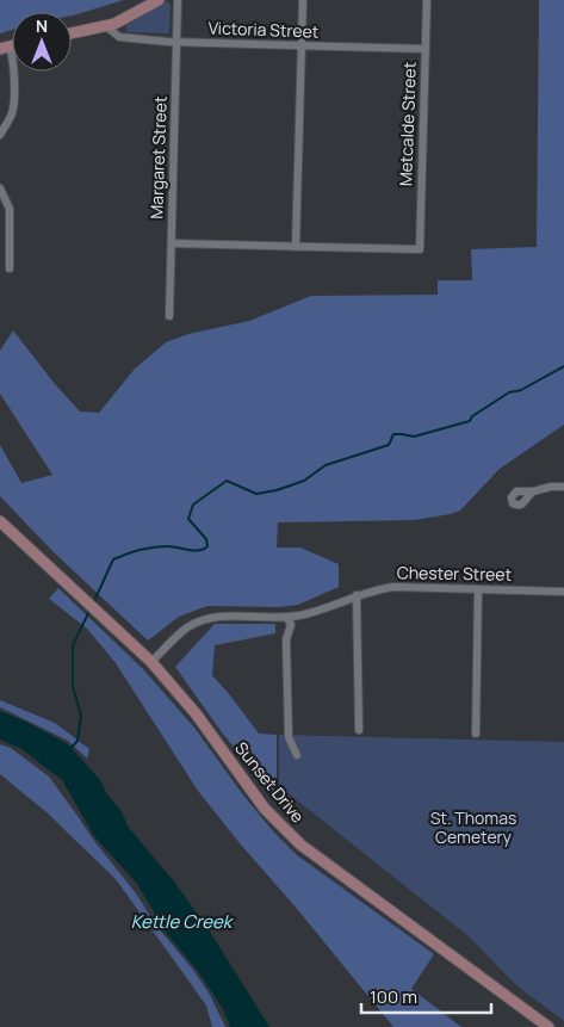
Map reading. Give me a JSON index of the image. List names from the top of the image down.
{
  "streets": {
    "main road": ["Sunset Drive"],
    "street": [
      "Victoria Street",
      "Metcalde Street",
      "Margaret Street",
      "Chester Street"
    ]
  },
  "crossings": [
    ["Victoria Street", "Metcalde Street"],
    ["Victoria Street", "Margaret Street"],
    ["Chester Street", "Sunset Drive"]
  ],
  "water": ["Kettle Creek"],
  "parks": ["St. Thomas Cemetery"],
  "scale_bar": "100 m",
  "north": "top"
}
